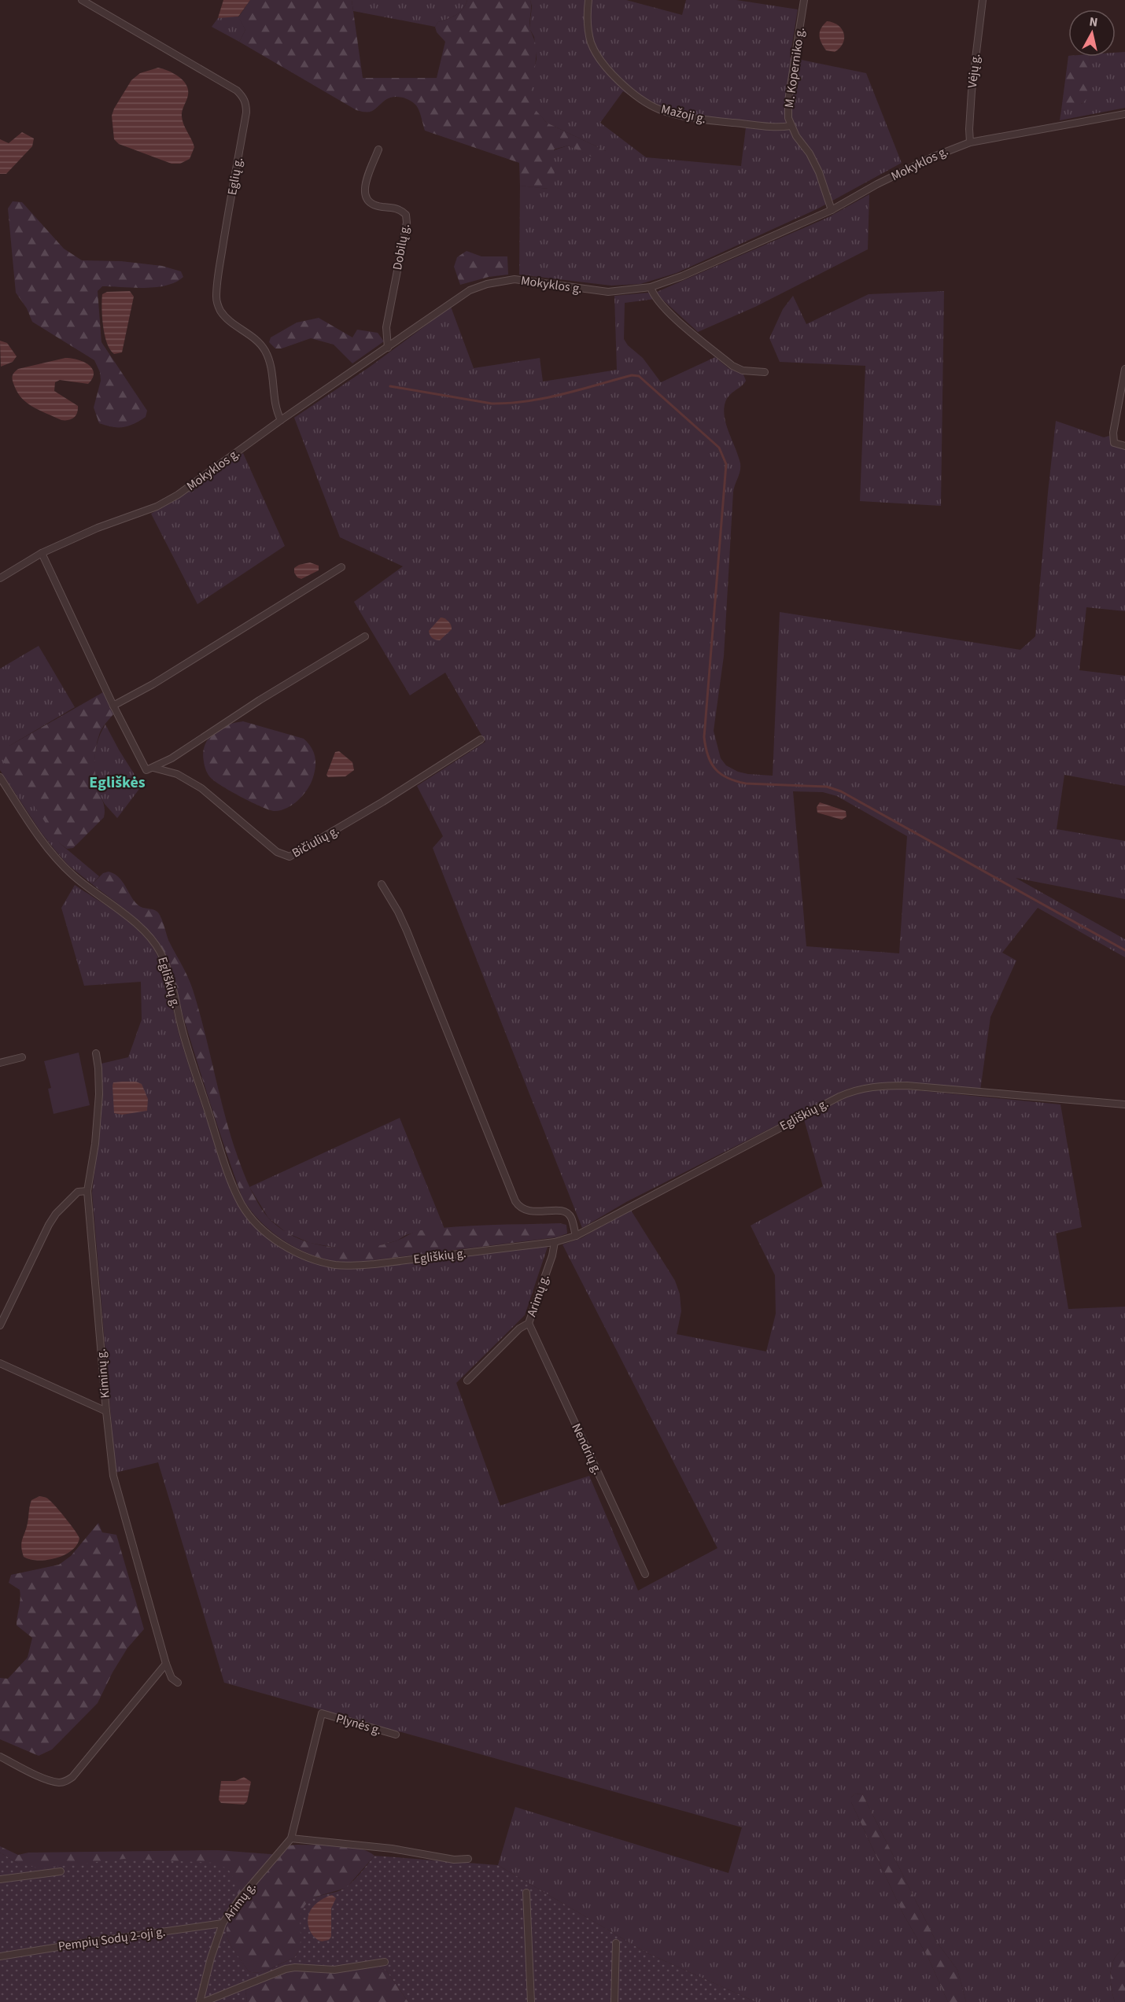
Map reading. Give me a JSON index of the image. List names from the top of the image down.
{
  "streets": {
    "street": [
      "M. Koperniko g.",
      "Vėjų g.",
      "Mažoji g.",
      "Mokyklos g.",
      "Eglių g.",
      "Dobilų g.",
      "Bičiulių g.",
      "Egliškių g.",
      "Arimų g.",
      "Kiminų g.",
      "Nendrių g.",
      "Plynės g.",
      "Pempių Sodų 2-oji g."
    ]
  },
  "crossings": [
    ["M. Koperniko g.", "Mažoji g."],
    ["M. Koperniko g.", "Mokyklos g."],
    ["Vėjų g.", "Mokyklos g."],
    ["Mokyklos g.", "Eglių g."],
    ["Mokyklos g.", "Dobilų g."],
    ["Egliškių g.", "Arimų g."],
    ["Arimų g.", "Nendrių g."],
    ["Arimų g.", "Plynės g."],
    ["Arimų g.", "Pempių Sodų 2-oji g."]
  ],
  "districts": ["Egliškės"],
  "north": "top"
}
